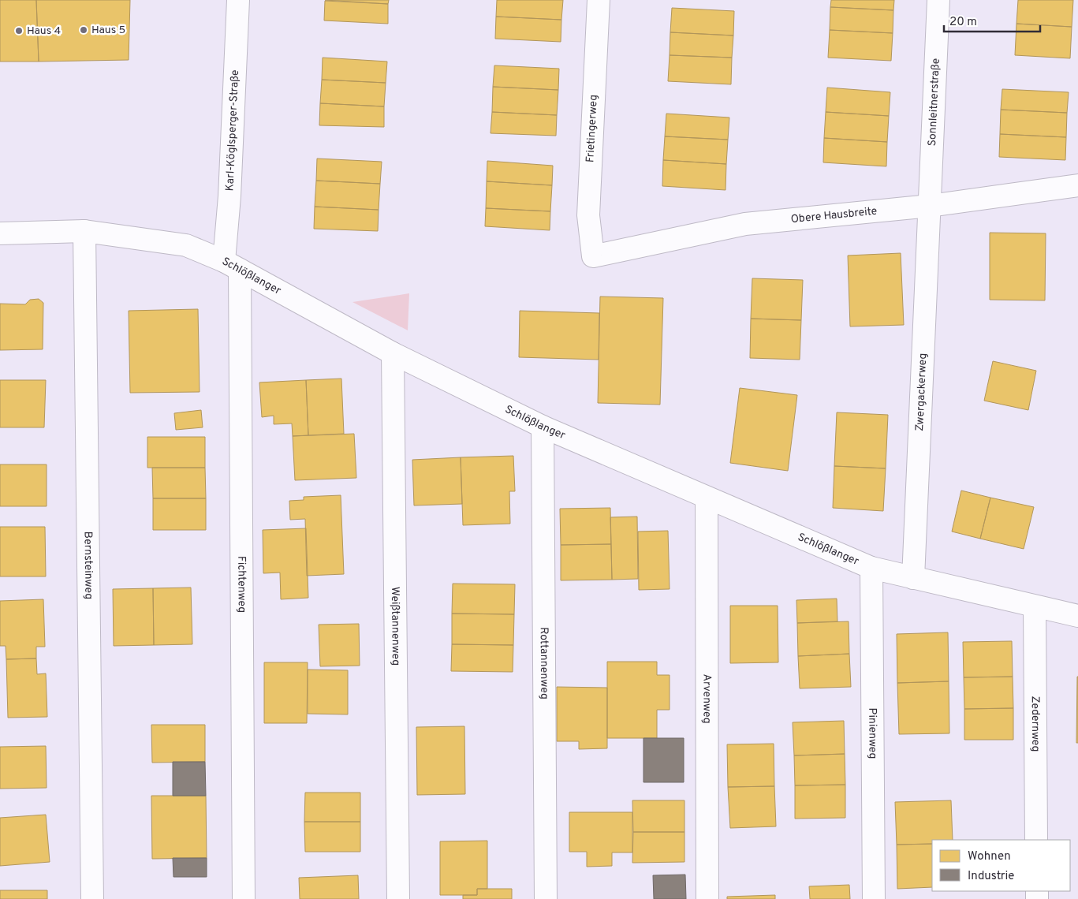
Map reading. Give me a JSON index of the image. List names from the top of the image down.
{
  "streets": {
    "street": [
      "Sonnleitnerstraße",
      "Frietingerweg",
      "Karl-Köglsperger-Straße",
      "Obere Hausbreite",
      "Schlößlanger",
      "Zwergackerweg",
      "Bernsteinweg",
      "Fichtenweg",
      "Weißtannenweg",
      "Rottannenweg",
      "Arvenweg",
      "Zedernweg",
      "Pinienweg"
    ]
  },
  "crossings": [
    ["Sonnleitnerstraße", "Obere Hausbreite"],
    ["Sonnleitnerstraße", "Zwergackerweg"],
    ["Frietingerweg", "Obere Hausbreite"],
    ["Karl-Köglsperger-Straße", "Schlößlanger"],
    ["Karl-Köglsperger-Straße", "Fichtenweg"],
    ["Obere Hausbreite", "Zwergackerweg"],
    ["Schlößlanger", "Zwergackerweg"],
    ["Schlößlanger", "Bernsteinweg"],
    ["Schlößlanger", "Fichtenweg"],
    ["Schlößlanger", "Weißtannenweg"],
    ["Schlößlanger", "Rottannenweg"],
    ["Schlößlanger", "Arvenweg"],
    ["Schlößlanger", "Zedernweg"],
    ["Schlößlanger", "Pinienweg"]
  ],
  "places": ["Haus 5", "Haus 4"],
  "legend": ["Wohnen", "Industrie"],
  "scale_bar": "20 m"
}
